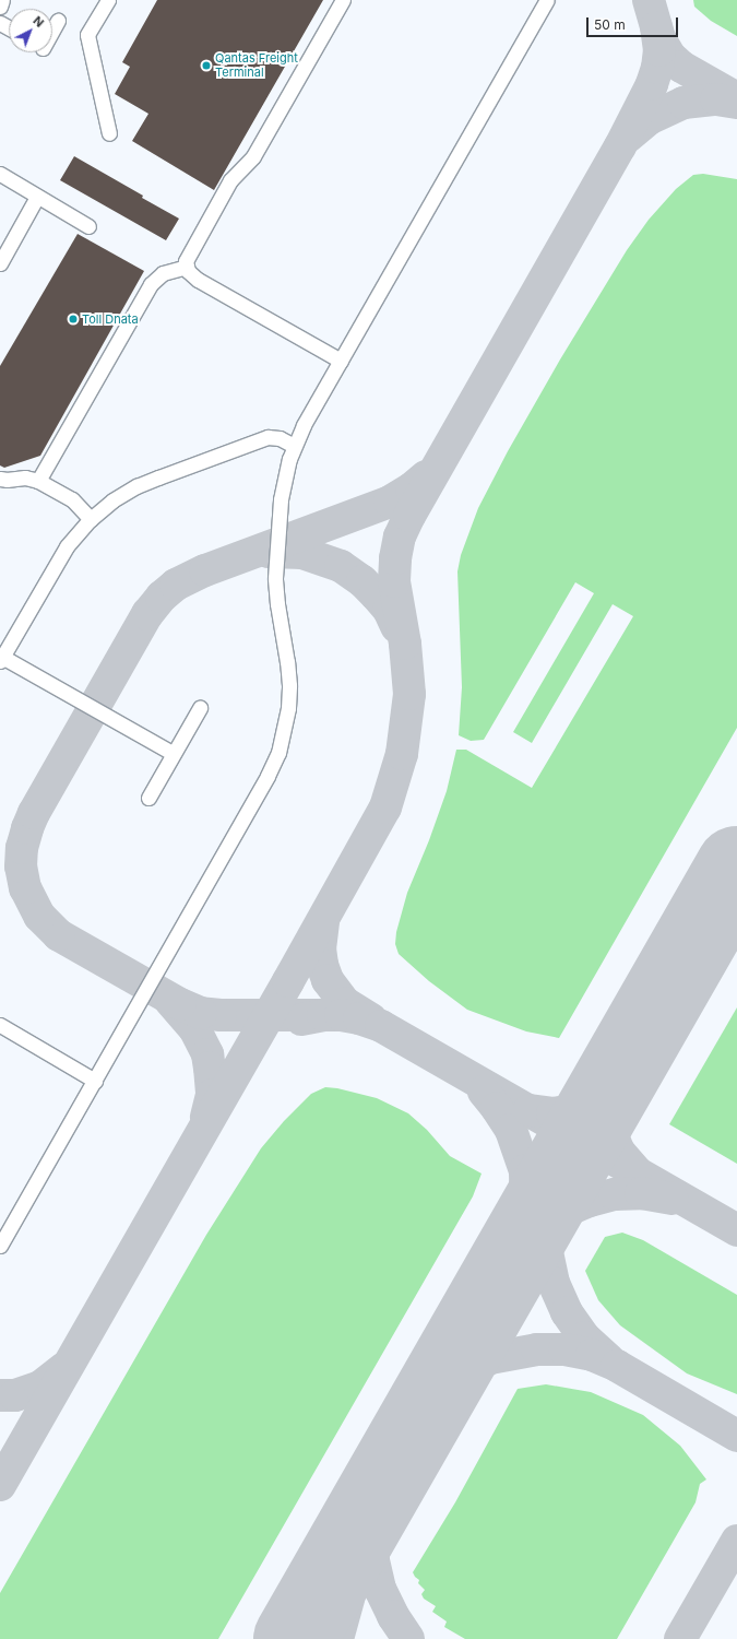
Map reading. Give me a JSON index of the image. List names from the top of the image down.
{
  "places": ["Qantas Freight Terminal", "Toll Dnata"],
  "scale_bar": "50 m",
  "north": "top right"
}
